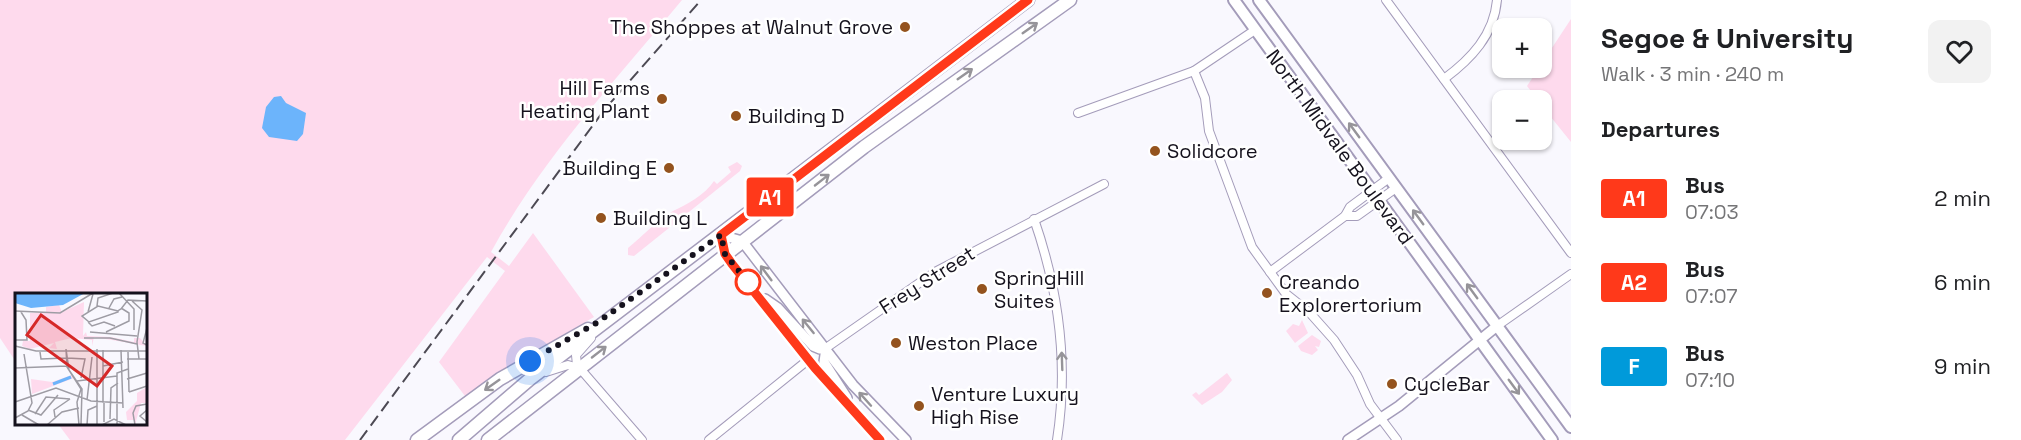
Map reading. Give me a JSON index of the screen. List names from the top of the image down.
{
  "streets": {
    "main road": ["North Midvale Boulevard"],
    "street": ["Frey Street"]
  },
  "places": [
    "The Shoppes at Walnut Grove",
    "Hill Farms Heating Plant",
    "Building D",
    "Solidcore",
    "Building E",
    "Building L",
    "SpringHill Suites",
    "Creando Explorertorium",
    "Weston Place",
    "CycleBar",
    "Venture Luxury High Rise"
  ],
  "lines": ["bus line A1"],
  "page": {
    "on_map": "A1",
    "heading": [
      ["Segoe & University", "Walk · 3 min · 240 m"],
      "Departures"
    ],
    "map_buttons": ["+", "−"],
    "list": [
      {
        "mark": "A1",
        "name": "Bus",
        "note": "07:03",
        "value": "2 min"
      },
      {
        "mark": "A2",
        "name": "Bus",
        "note": "07:07",
        "value": "6 min"
      },
      {
        "mark": "F",
        "name": "Bus",
        "note": "07:10",
        "value": "9 min"
      }
    ]
  }
}
